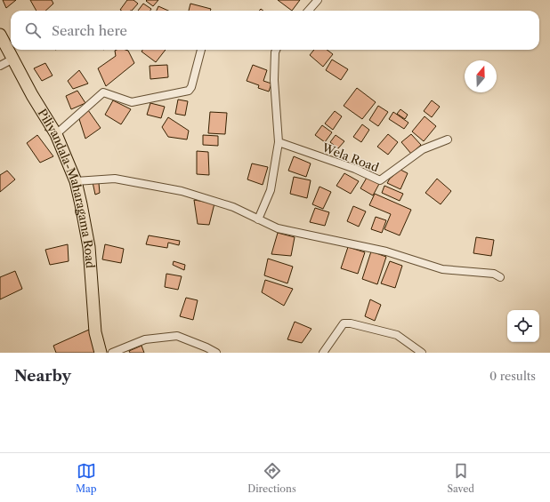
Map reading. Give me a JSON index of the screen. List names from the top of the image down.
{
  "streets": {
    "main road": ["Piliyandala-Maharagama Road"],
    "street": ["Wela Road"]
  },
  "north": "top",
  "page": {
    "search": "Search here",
    "heading": ["Nearby", "0 results"],
    "nav": ["Map", "Directions", "Saved"]
  }
}
